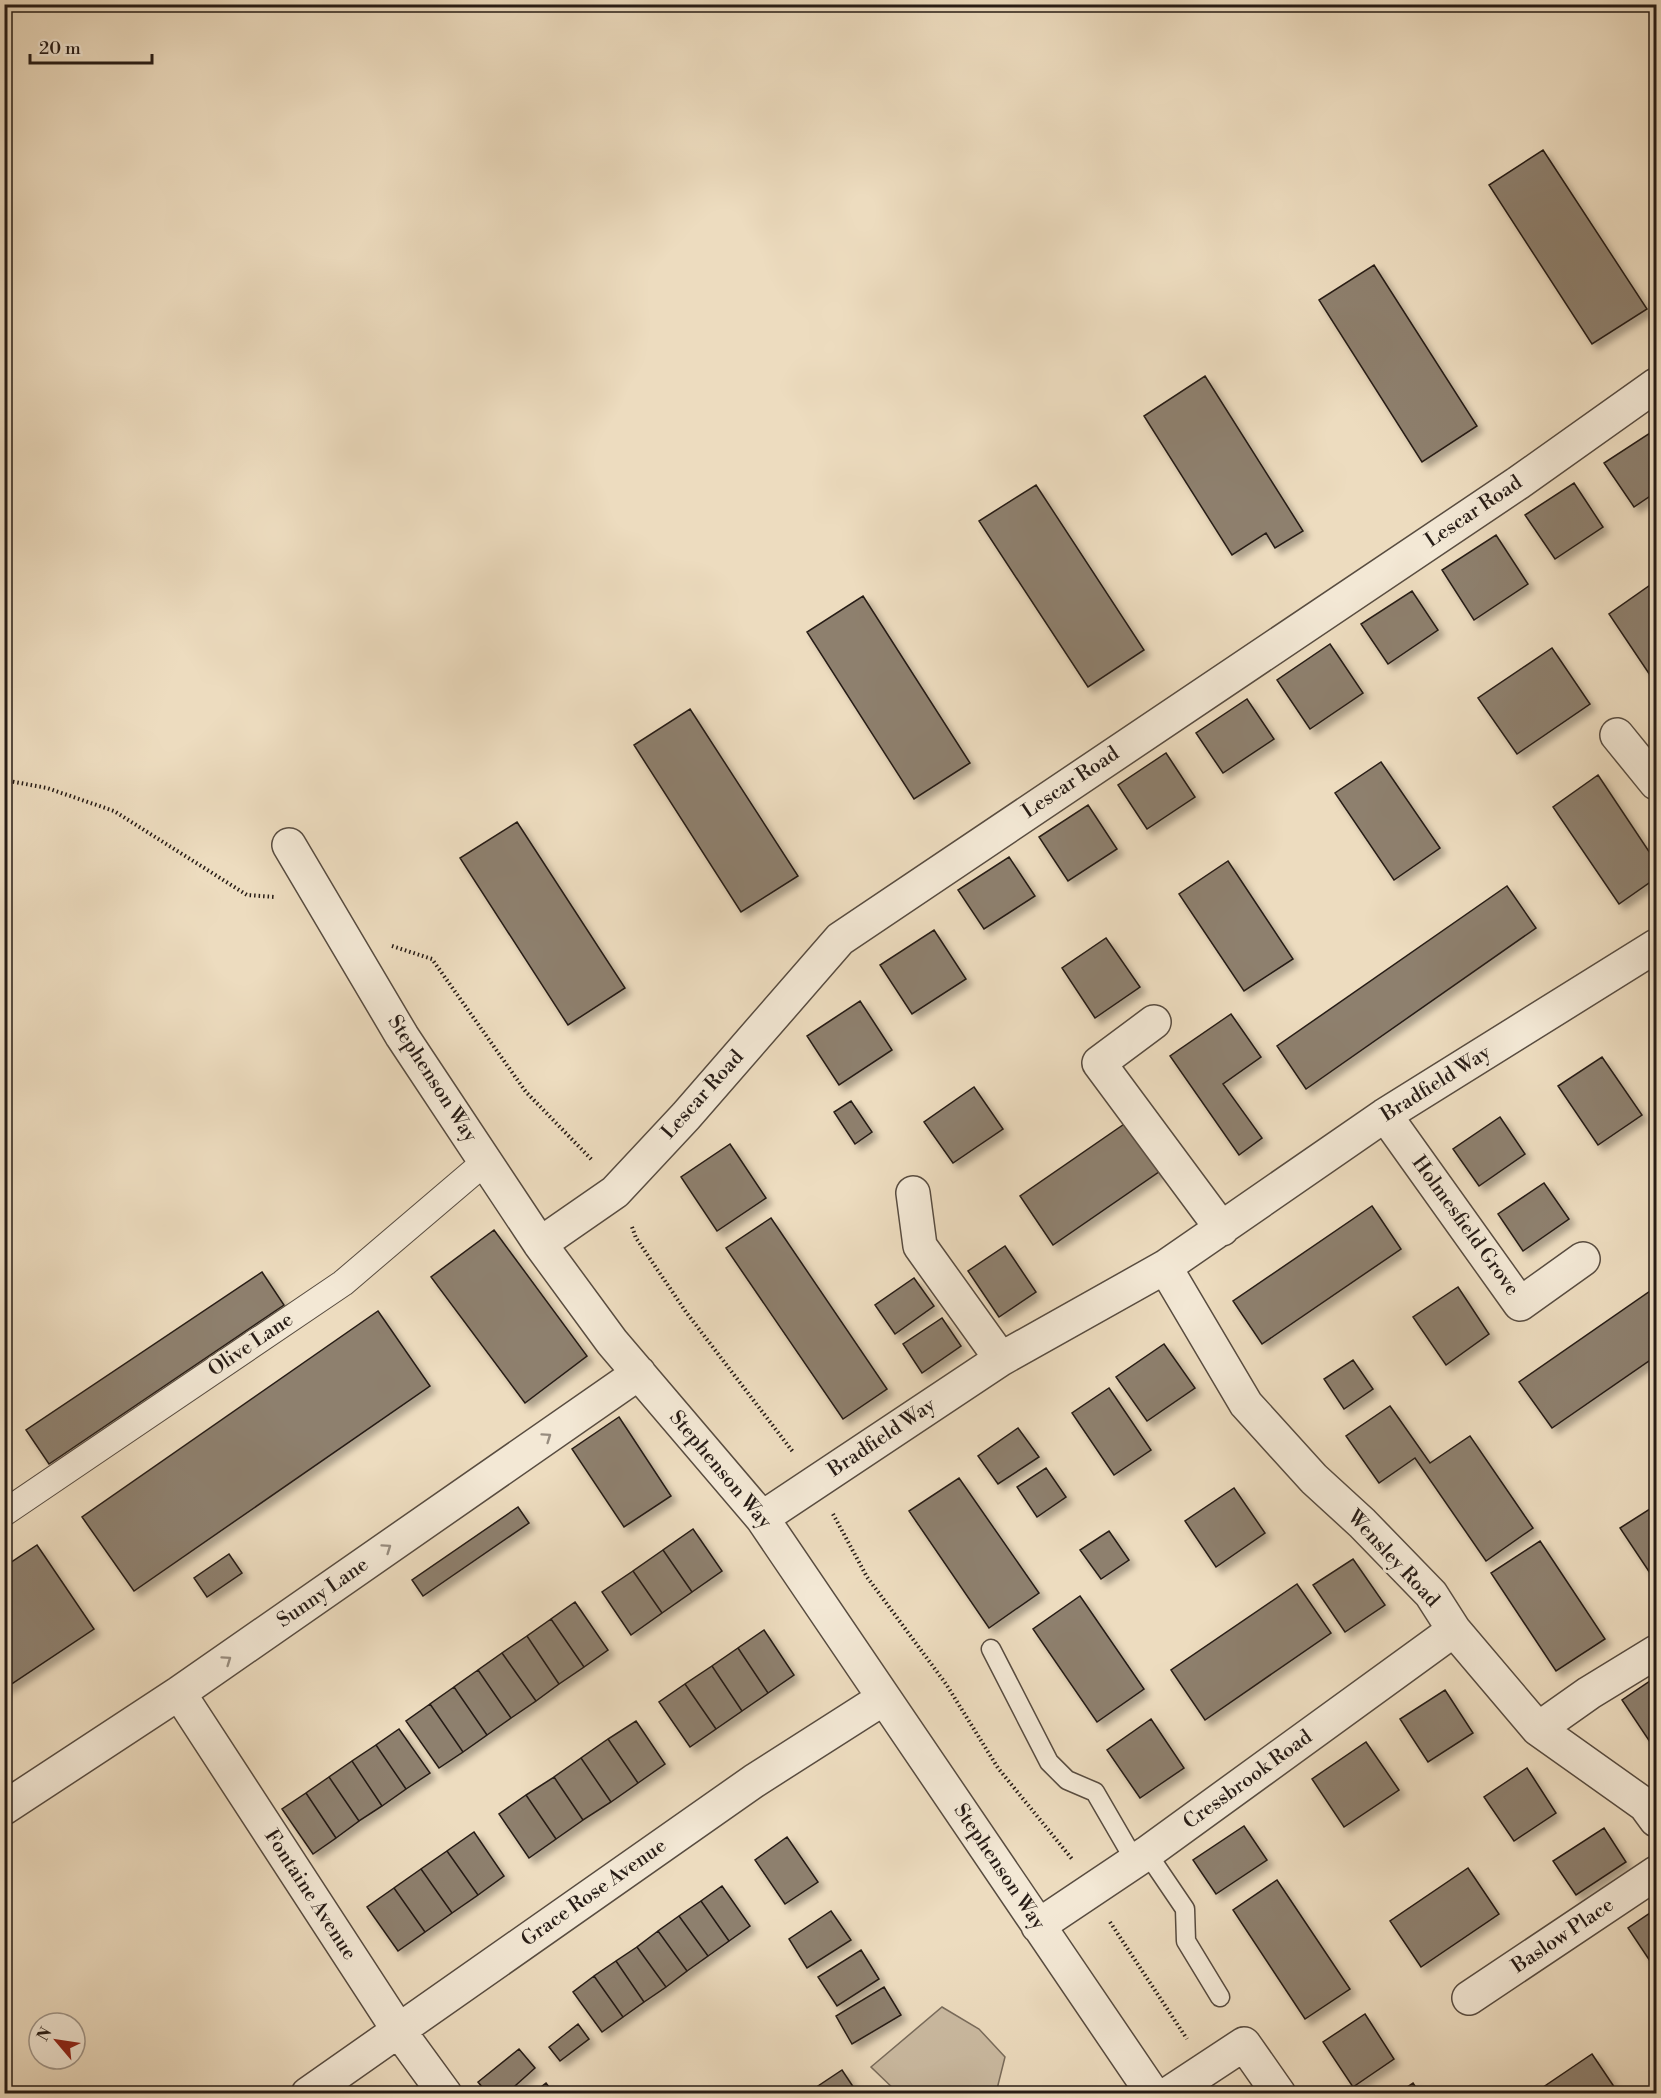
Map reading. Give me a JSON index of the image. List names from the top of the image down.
{
  "streets": {
    "street": [
      "Lescar Road",
      "Stephenson Way",
      "Bradfield Way",
      "Holmesfield Grove",
      "Olive Lane",
      "Wensley Road",
      "Sunny Lane",
      "Cressbrook Road",
      "Grace Rose Avenue",
      "Fontaine Avenue",
      "Baslow Place"
    ]
  },
  "crossings": [
    ["Lescar Road", "Stephenson Way"],
    ["Stephenson Way", "Bradfield Way"],
    ["Stephenson Way", "Olive Lane"],
    ["Stephenson Way", "Sunny Lane"],
    ["Stephenson Way", "Cressbrook Road"],
    ["Stephenson Way", "Grace Rose Avenue"],
    ["Bradfield Way", "Holmesfield Grove"],
    ["Bradfield Way", "Wensley Road"],
    ["Wensley Road", "Cressbrook Road"],
    ["Sunny Lane", "Fontaine Avenue"],
    ["Grace Rose Avenue", "Fontaine Avenue"]
  ],
  "one_way": ["Sunny Lane"],
  "scale_bar": "20 m",
  "north": "top left"
}
